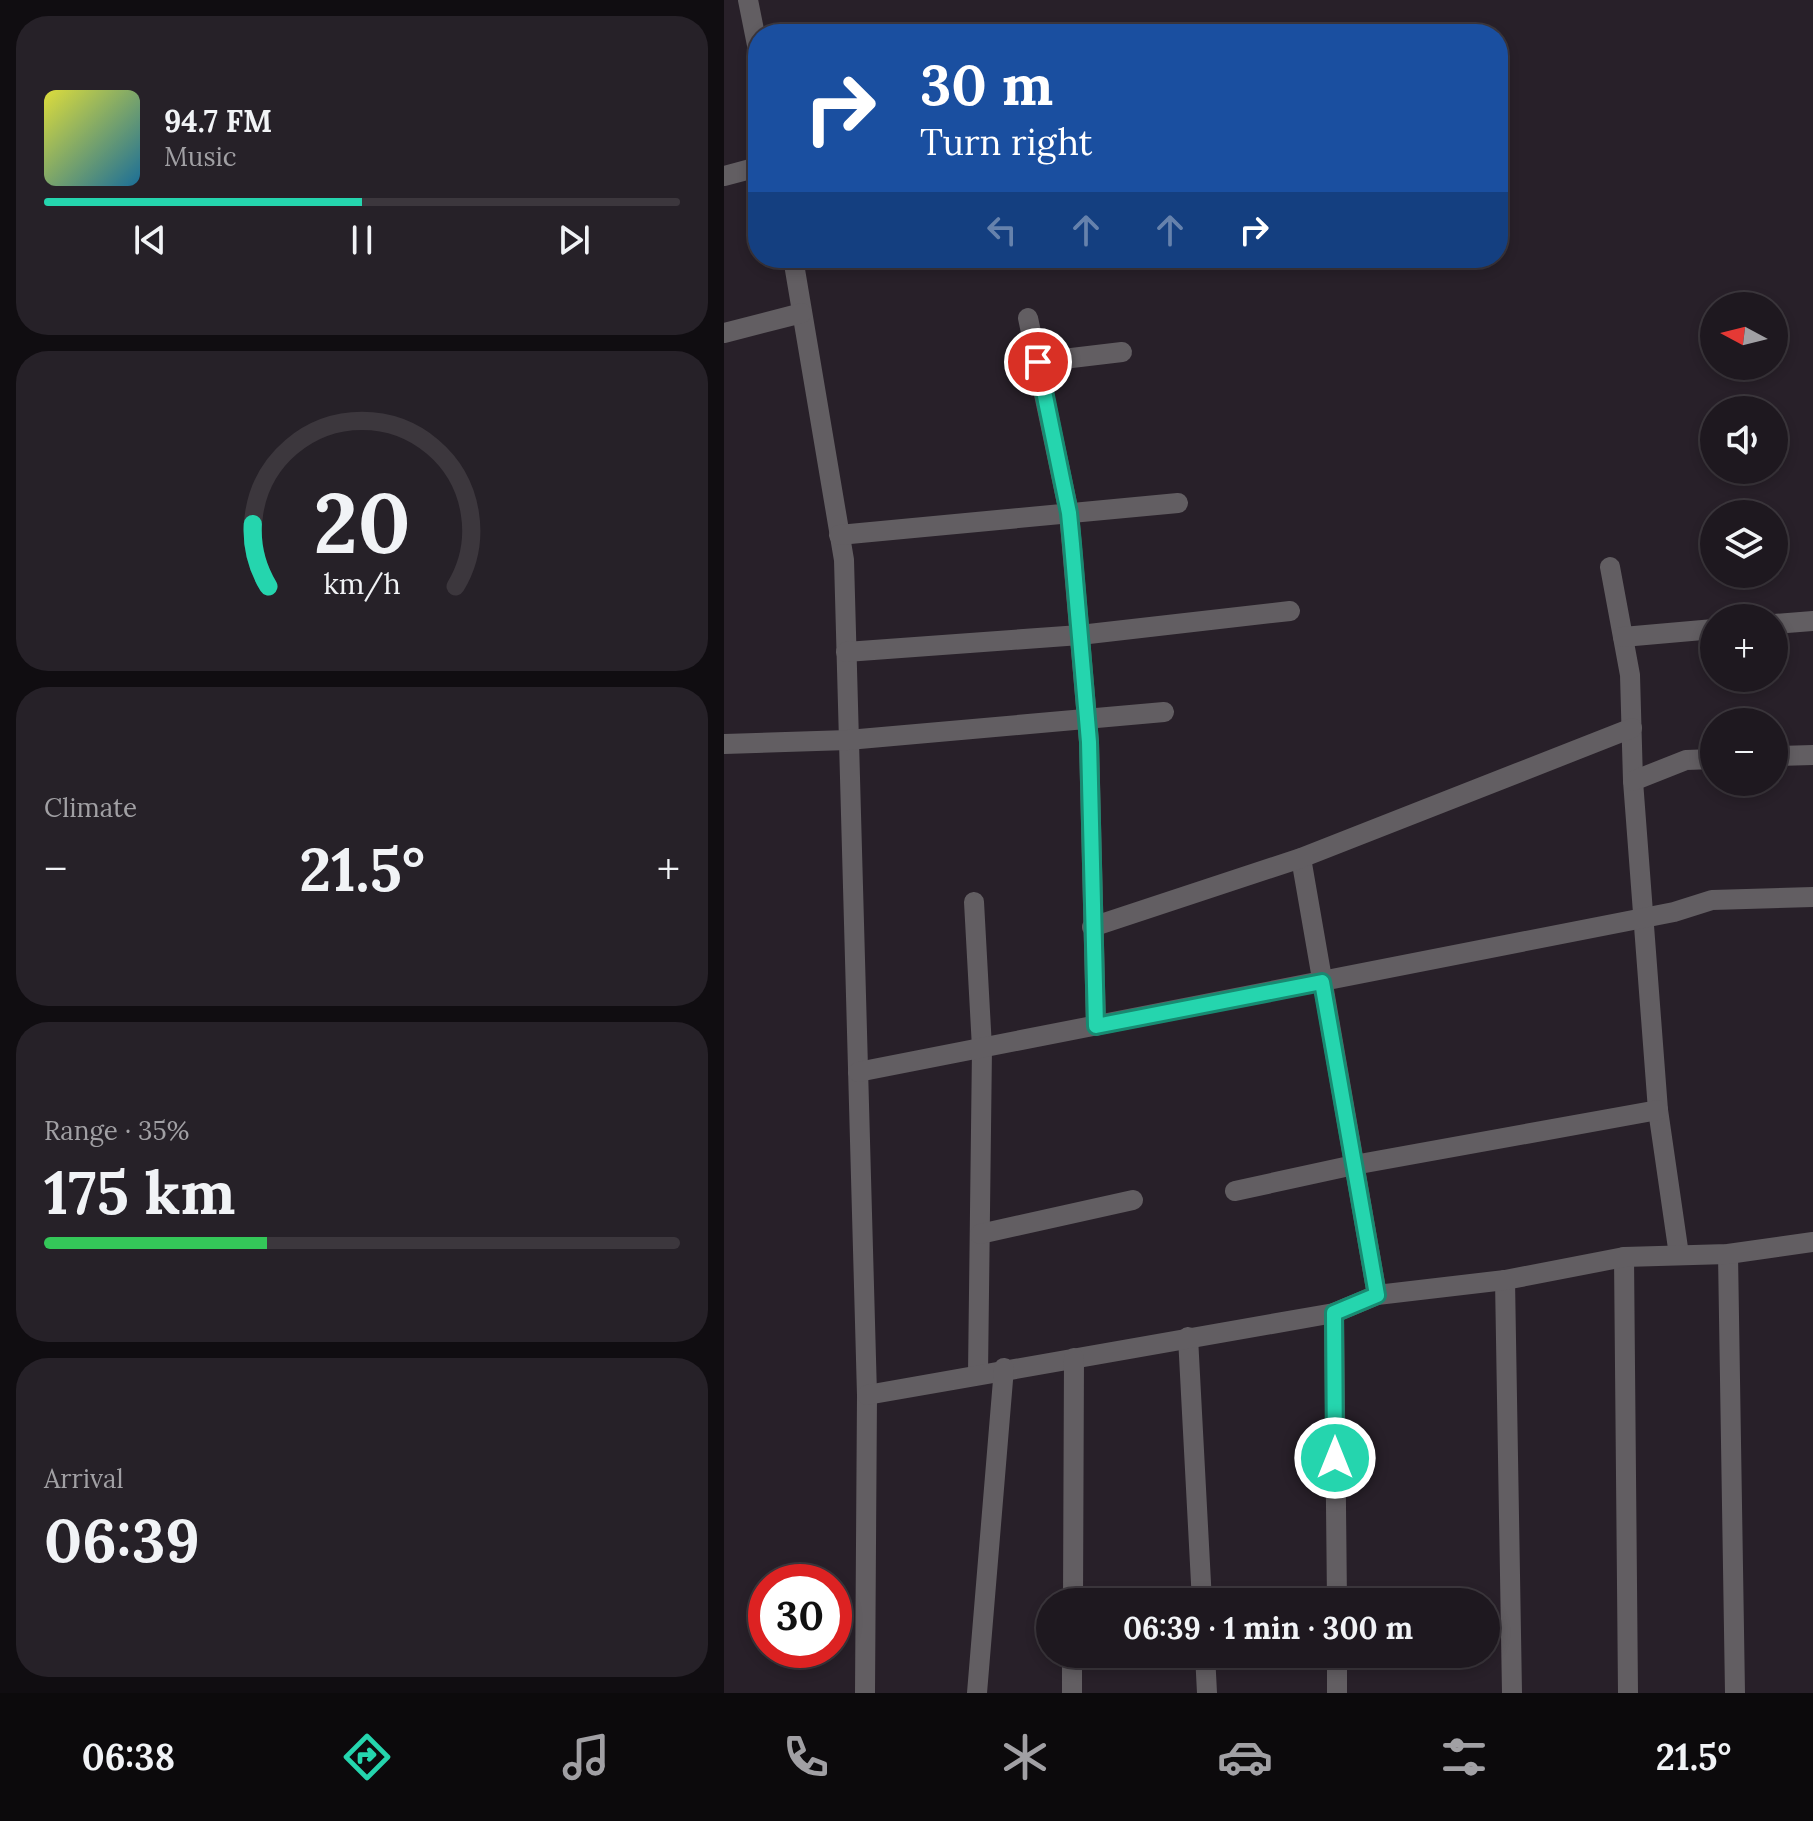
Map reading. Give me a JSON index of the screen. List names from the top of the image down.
{
  "north": "left",
  "page": {
    "turn": ["30 m", "Turn right"],
    "song": ["94.7 FM", "Music"],
    "map_buttons": ["+", "−"],
    "tile": [
      "Climate",
      ["Range · 35%", "175 km"],
      ["Arrival", "06:39"]
    ],
    "heat": ["−", "21.5°", "+"],
    "limit": "30",
    "trip": "06:39 · 1 min · 300 m",
    "tabs": ["06:38", "21.5°"],
    "gauge": ["20", "km/h"]
  }
}
